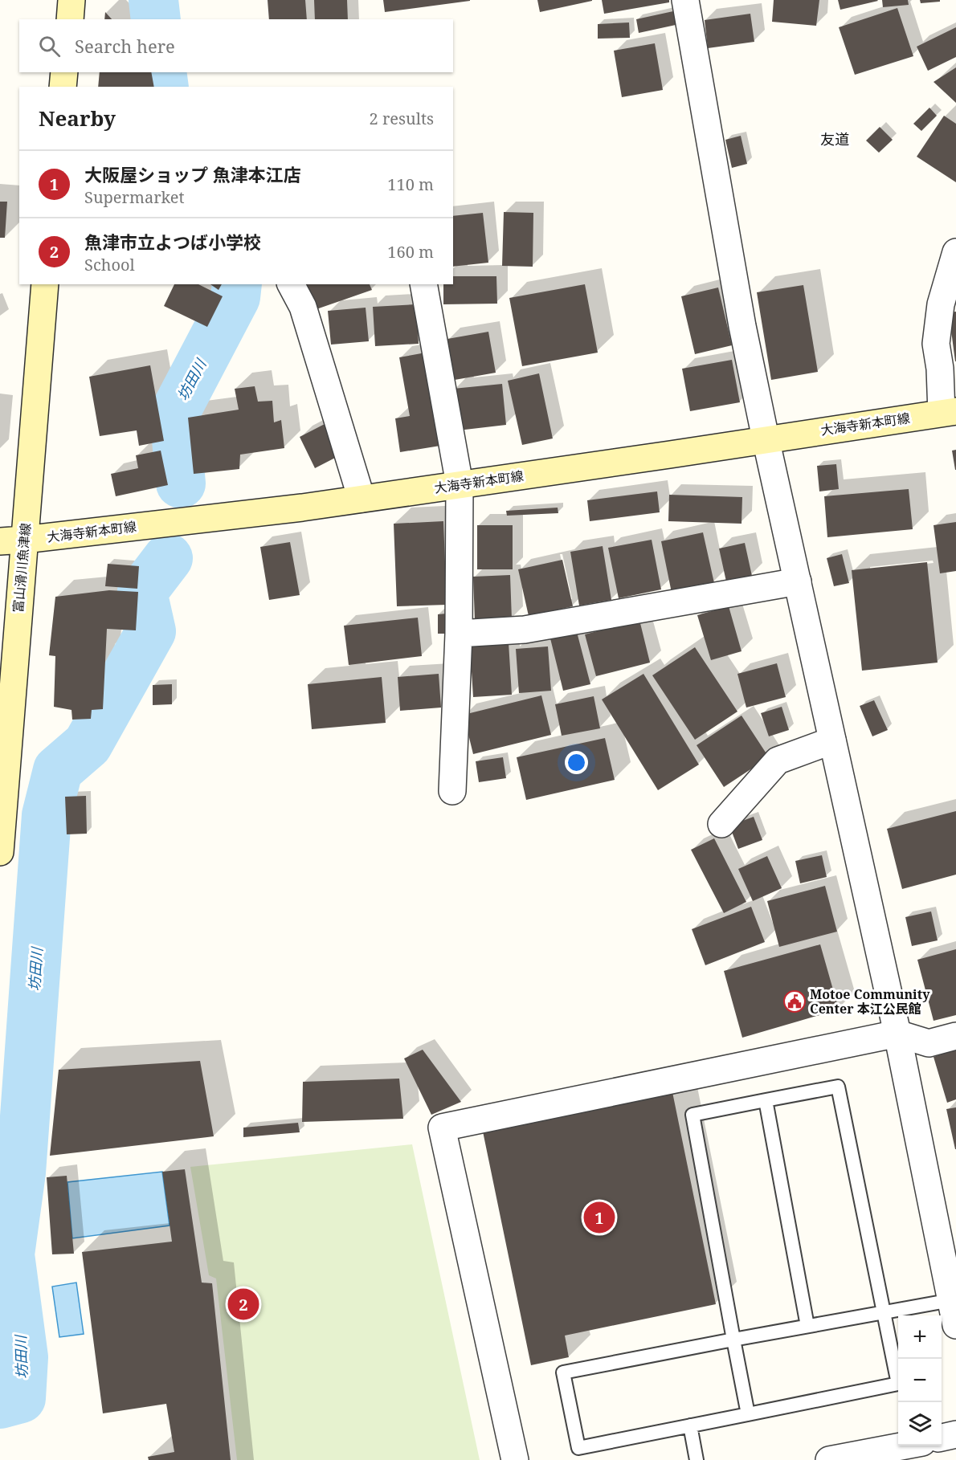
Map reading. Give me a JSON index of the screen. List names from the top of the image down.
{
  "streets": {
    "main road": ["大海寺新本町線", "富山滑川魚津線"]
  },
  "crossings": [
    ["大海寺新本町線", "富山滑川魚津線"]
  ],
  "districts": ["友道"],
  "water": ["坊田川"],
  "places": {
    "public building": ["Motoe Community Center 本江公民館"]
  },
  "page": {
    "search": "Search here",
    "heading": ["Nearby", "2 results"],
    "list": [
      {
        "mark": "1",
        "name": "大阪屋ショップ 魚津本江店",
        "note": "Supermarket",
        "value": "110 m"
      },
      {
        "mark": "2",
        "name": "魚津市立よつば小学校",
        "note": "School",
        "value": "160 m"
      }
    ],
    "pins": ["1", "2"],
    "map_buttons": ["+", "−"]
  }
}
